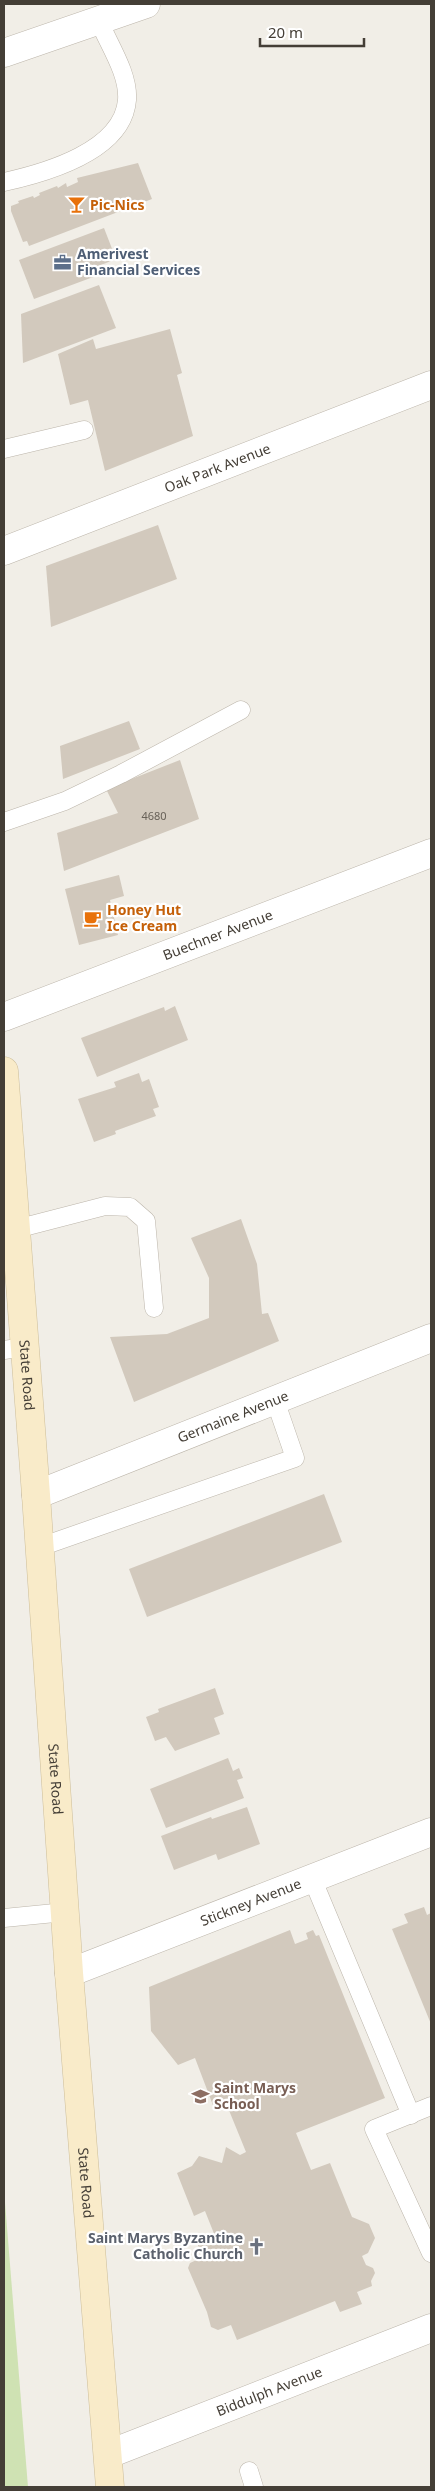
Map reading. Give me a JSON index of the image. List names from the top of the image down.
{
  "streets": {
    "main road": ["State Road"],
    "street": [
      "Oak Park Avenue",
      "Buechner Avenue",
      "Germaine Avenue",
      "Stickney Avenue",
      "Biddulph Avenue"
    ]
  },
  "crossings": [
    ["State Road", "Germaine Avenue"],
    ["State Road", "Stickney Avenue"],
    ["State Road", "Biddulph Avenue"]
  ],
  "places": {
    "bar": ["Pic-Nics"],
    "office": ["Amerivest Financial Services"],
    "cafe": ["Honey Hut Ice Cream"],
    "school or university": ["Saint Marys School"],
    "church": ["Saint Marys Byzantine Catholic Church"]
  },
  "house_numbers": ["4680"],
  "scale_bar": "20 m"
}
